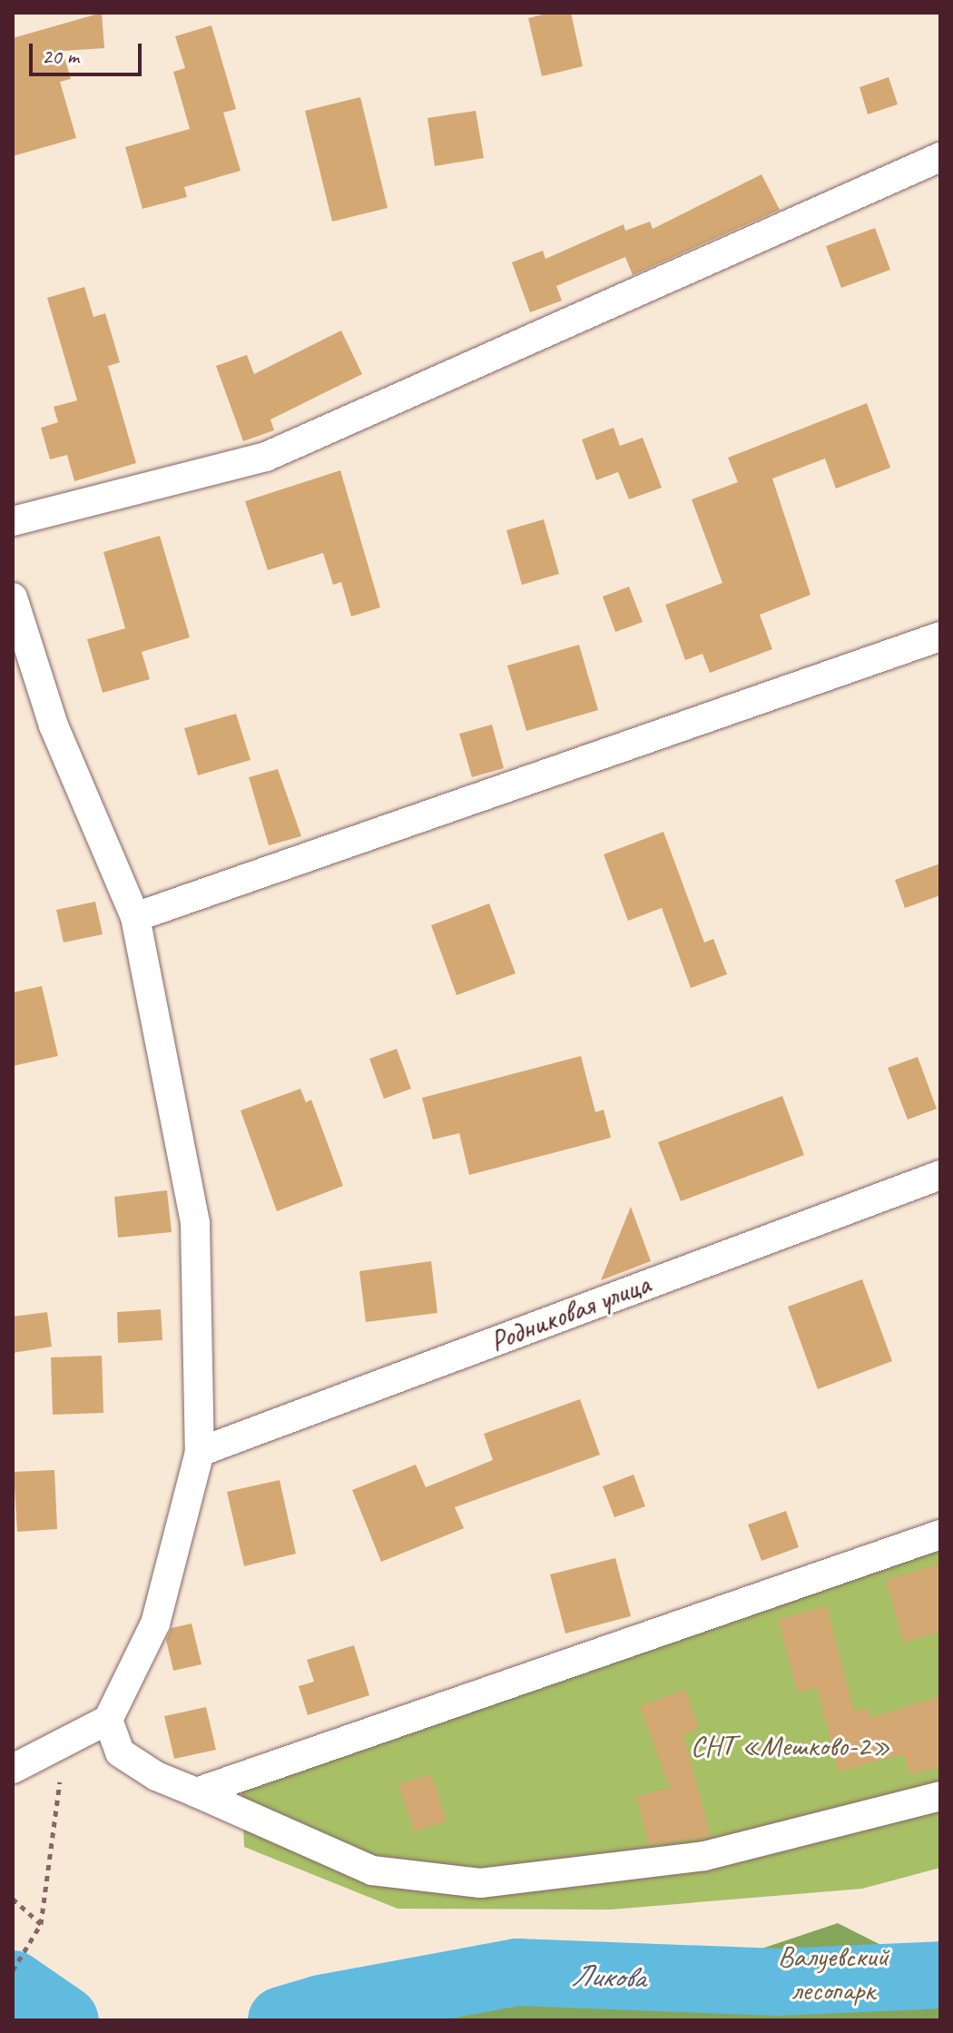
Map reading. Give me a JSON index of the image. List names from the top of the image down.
{
  "streets": {
    "street": ["Родниковая улица"]
  },
  "water": ["Ликова"],
  "parks": ["СНТ «Мешково-2»", "Валуевский лесопарк"],
  "scale_bar": "20 m"
}
